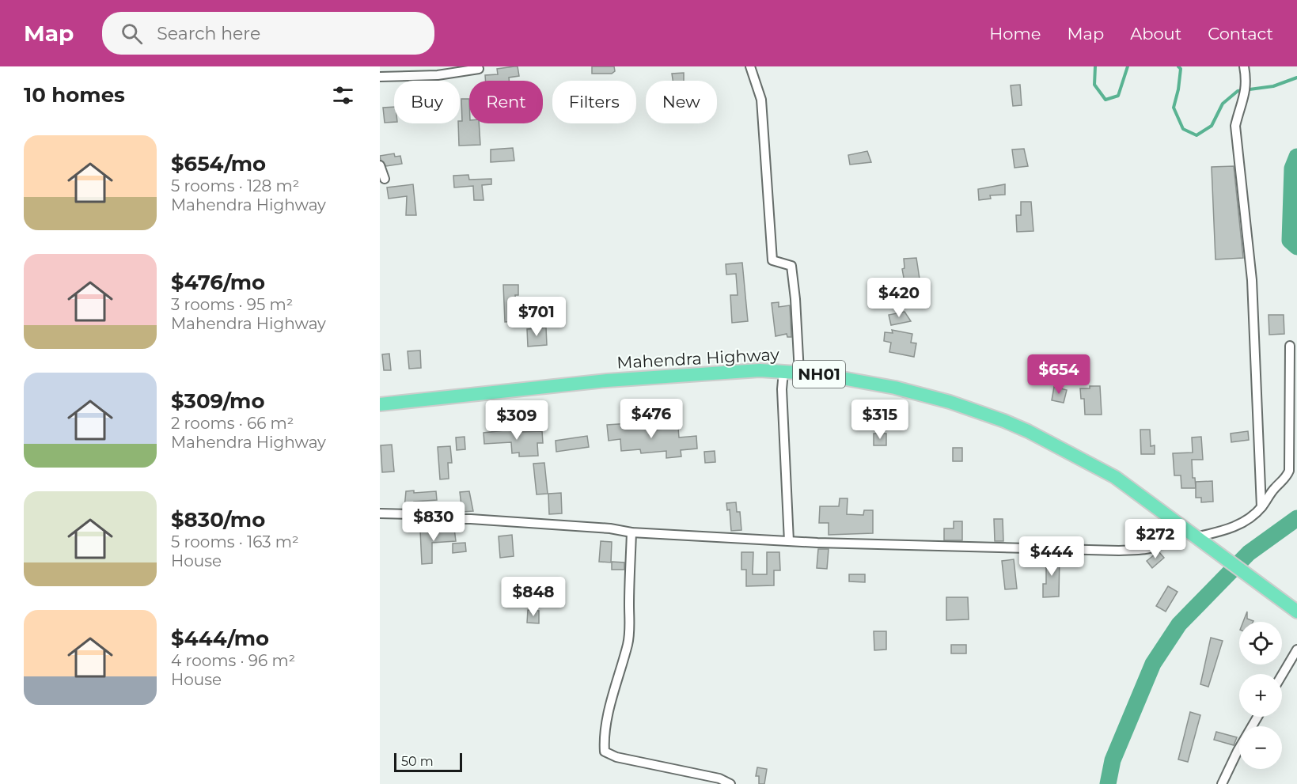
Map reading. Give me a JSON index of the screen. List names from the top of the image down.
{
  "streets": {
    "highway": ["Mahendra Highway", "NH01"]
  },
  "scale_bar": "50 m",
  "page": {
    "header": "Map",
    "search": "Search here",
    "nav": [
      "Home",
      "Map",
      "About",
      "Contact"
    ],
    "heading": "10 homes",
    "chip": [
      "Buy",
      "Rent",
      "Filters",
      "New"
    ],
    "list": [
      {
        "name": "$654/mo",
        "note": "5 rooms · 128 m² · Mahendra Highway"
      },
      {
        "name": "$476/mo",
        "note": "3 rooms · 95 m² · Mahendra Highway"
      },
      {
        "name": "$309/mo",
        "note": "2 rooms · 66 m² · Mahendra Highway"
      },
      {
        "name": "$830/mo",
        "note": "5 rooms · 163 m² · House"
      },
      {
        "name": "$444/mo",
        "note": "4 rooms · 96 m² · House"
      }
    ],
    "price": [
      "$420",
      "$701",
      "$654",
      "$476",
      "$315",
      "$309",
      "$830",
      "$272",
      "$444",
      "$848"
    ],
    "map_buttons": ["+", "−"],
    "scale": "50 m"
  }
}
